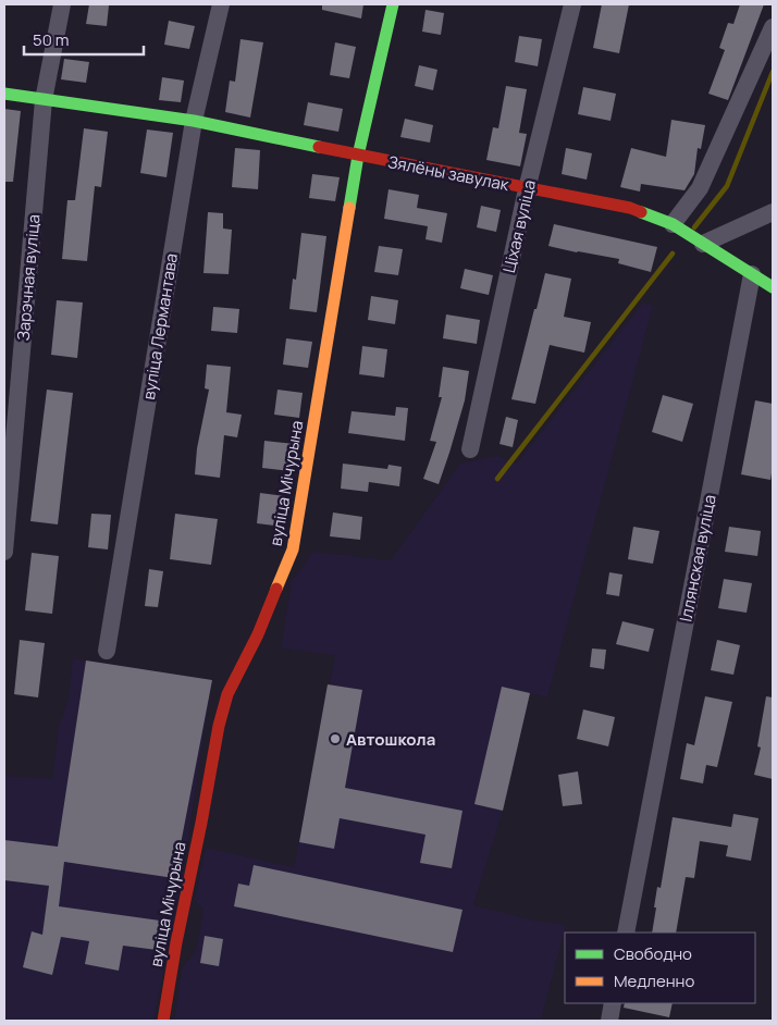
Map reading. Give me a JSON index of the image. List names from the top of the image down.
{
  "streets": {
    "street": [
      "Зялёны завулак",
      "Ціхая вуліца",
      "Зарэчная вуліца",
      "вуліца Лермантава",
      "вуліца Мічурына",
      "Іллянская вуліца"
    ]
  },
  "crossings": [
    ["Зялёны завулак", "Ціхая вуліца"],
    ["Зялёны завулак", "Зарэчная вуліца"],
    ["Зялёны завулак", "вуліца Лермантава"],
    ["Зялёны завулак", "вуліца Мічурына"]
  ],
  "places": ["Автошкола"],
  "legend": ["Свободно", "Медленно"],
  "scale_bar": "50 m"
}
